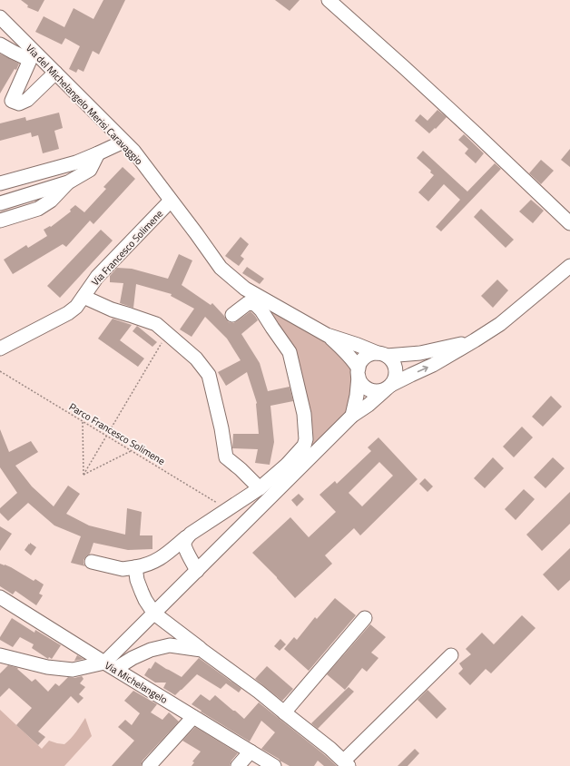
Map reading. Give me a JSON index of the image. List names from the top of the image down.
{
  "streets": {
    "street": ["Via del Michelangelo Merisi Caravaggio", "Via Francesco Solimene", "Via Michelangelo"],
    "path": ["Parco Francesco Solimene"]
  },
  "crossings": [
    ["Via del Michelangelo Merisi Caravaggio", "Via Francesco Solimene"]
  ]
}
